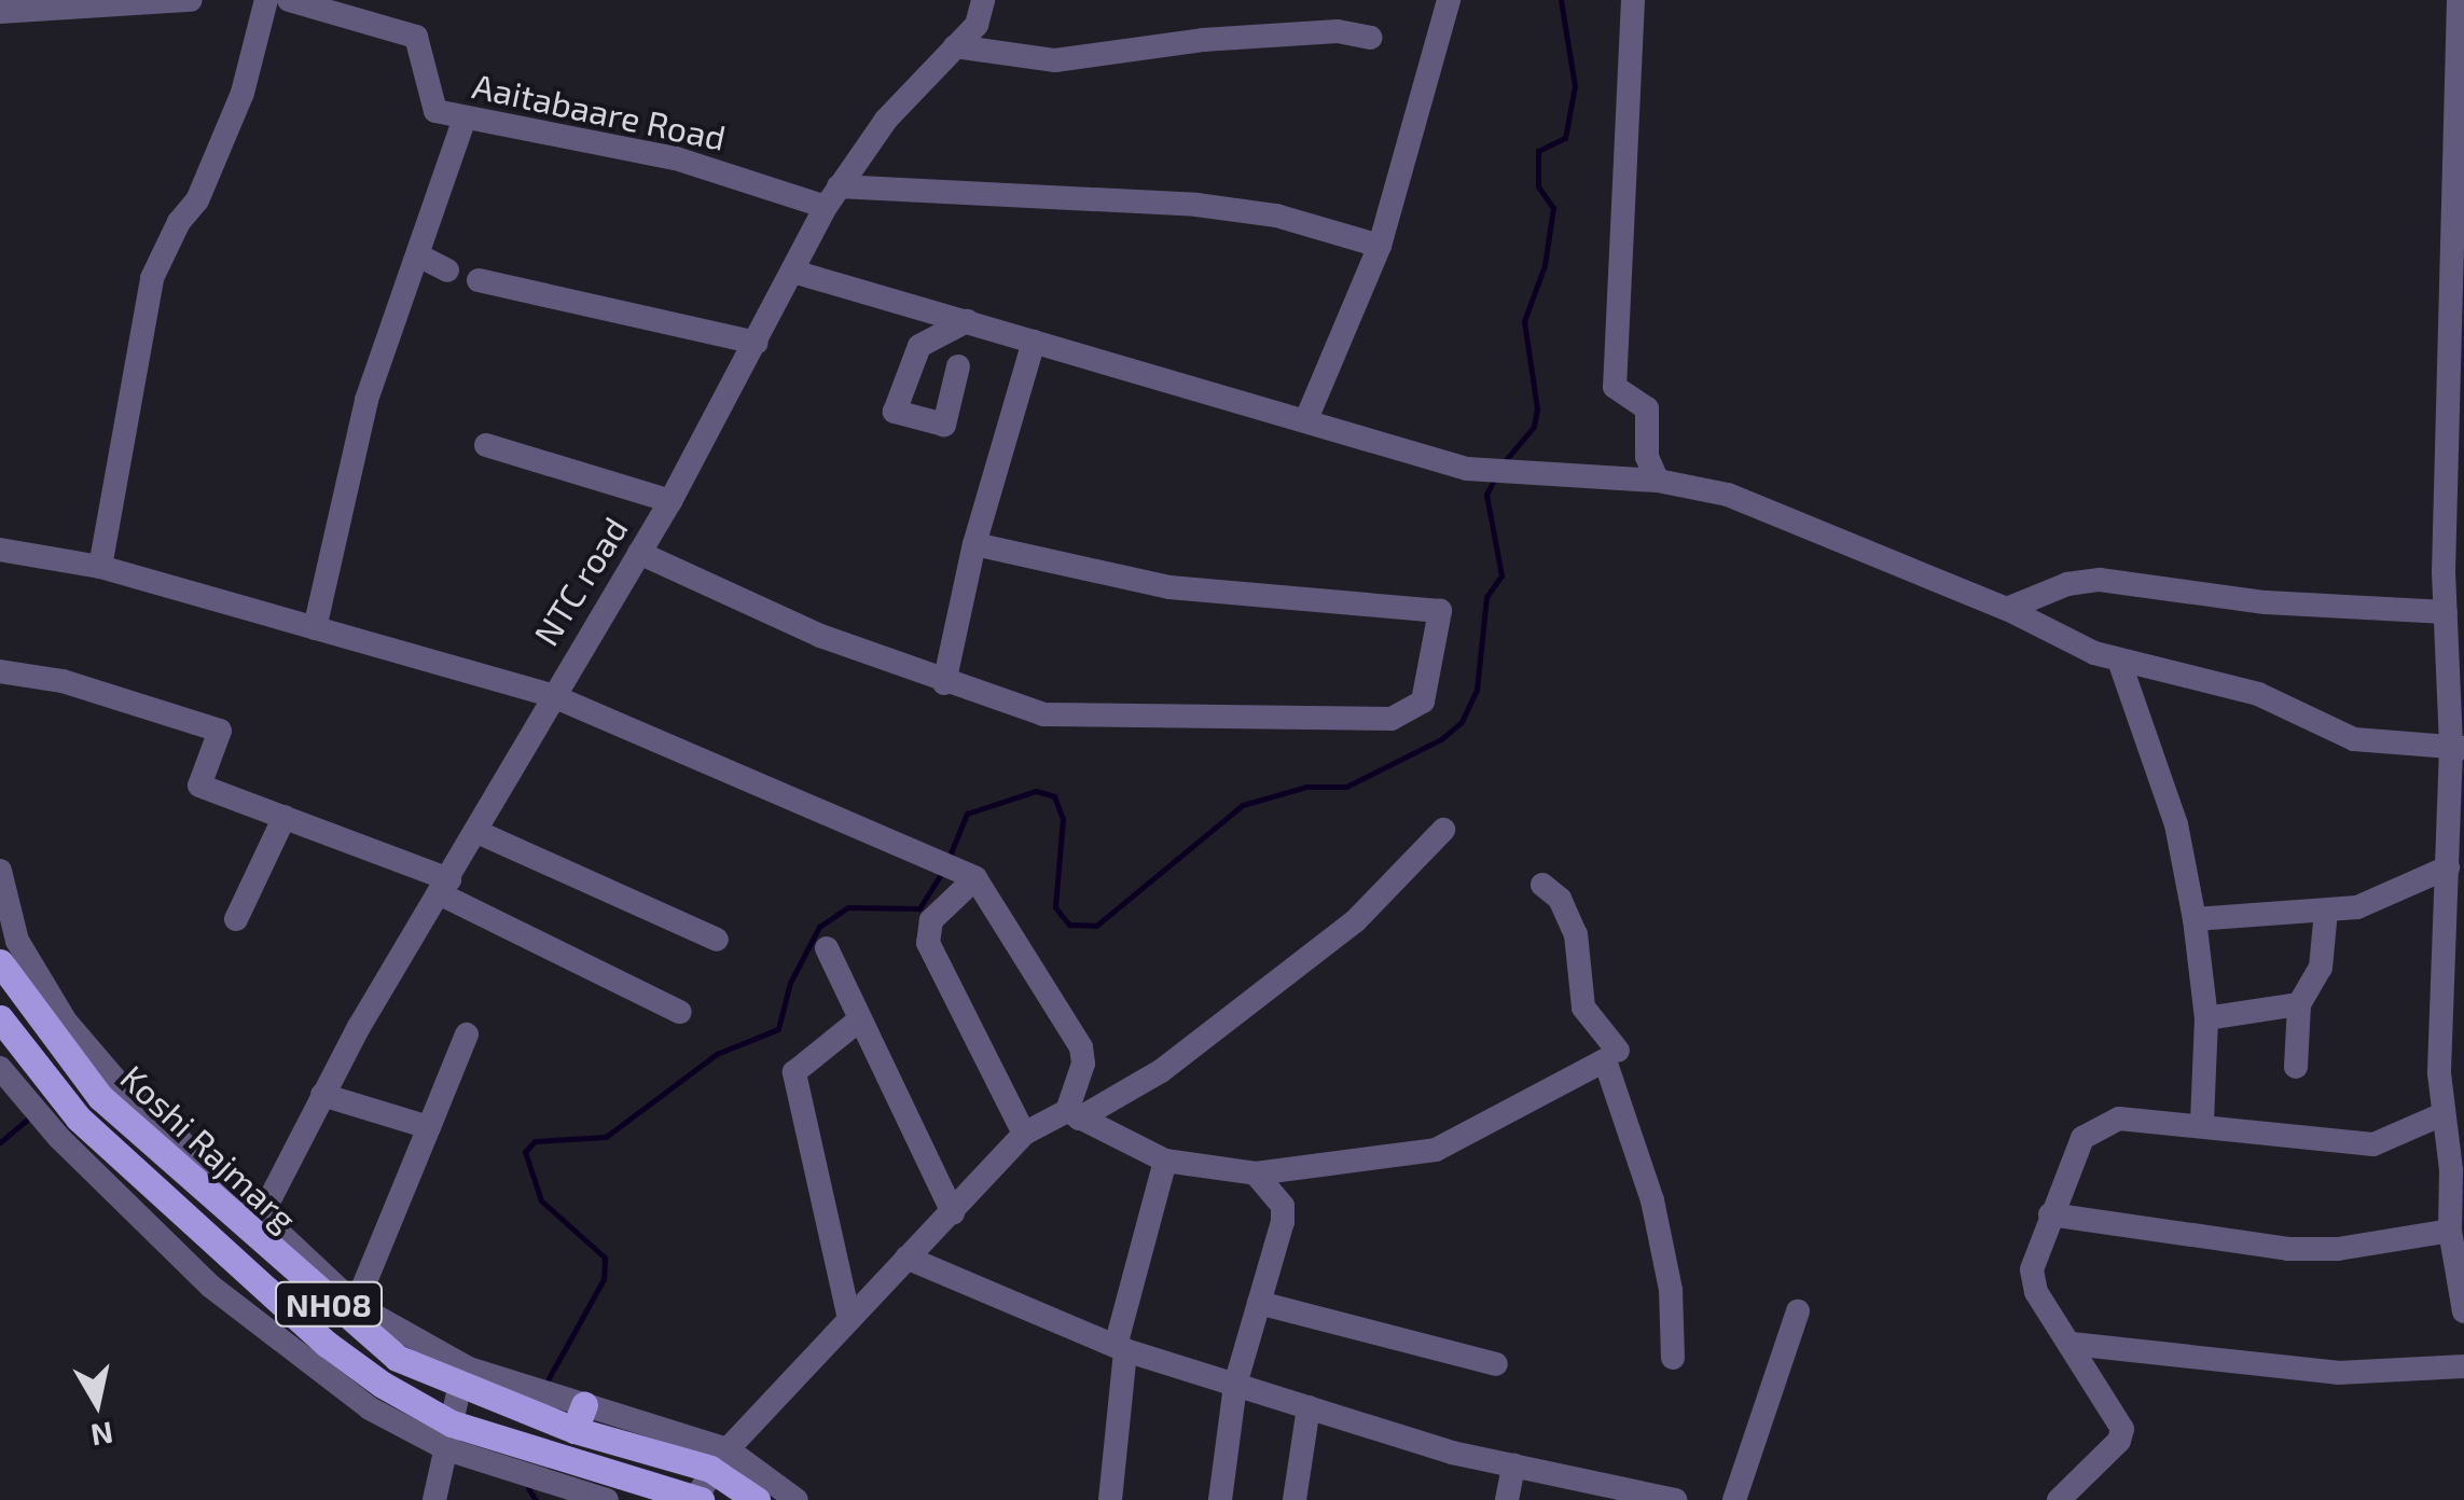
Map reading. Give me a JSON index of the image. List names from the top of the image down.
{
  "streets": {
    "main road": ["Koshi Rajmarg", "NH08"],
    "street": ["Aaitabaare Road", "NTC road"]
  },
  "crossings": [
    ["Aaitabaare Road", "NTC road"]
  ],
  "north": "bottom"
}
